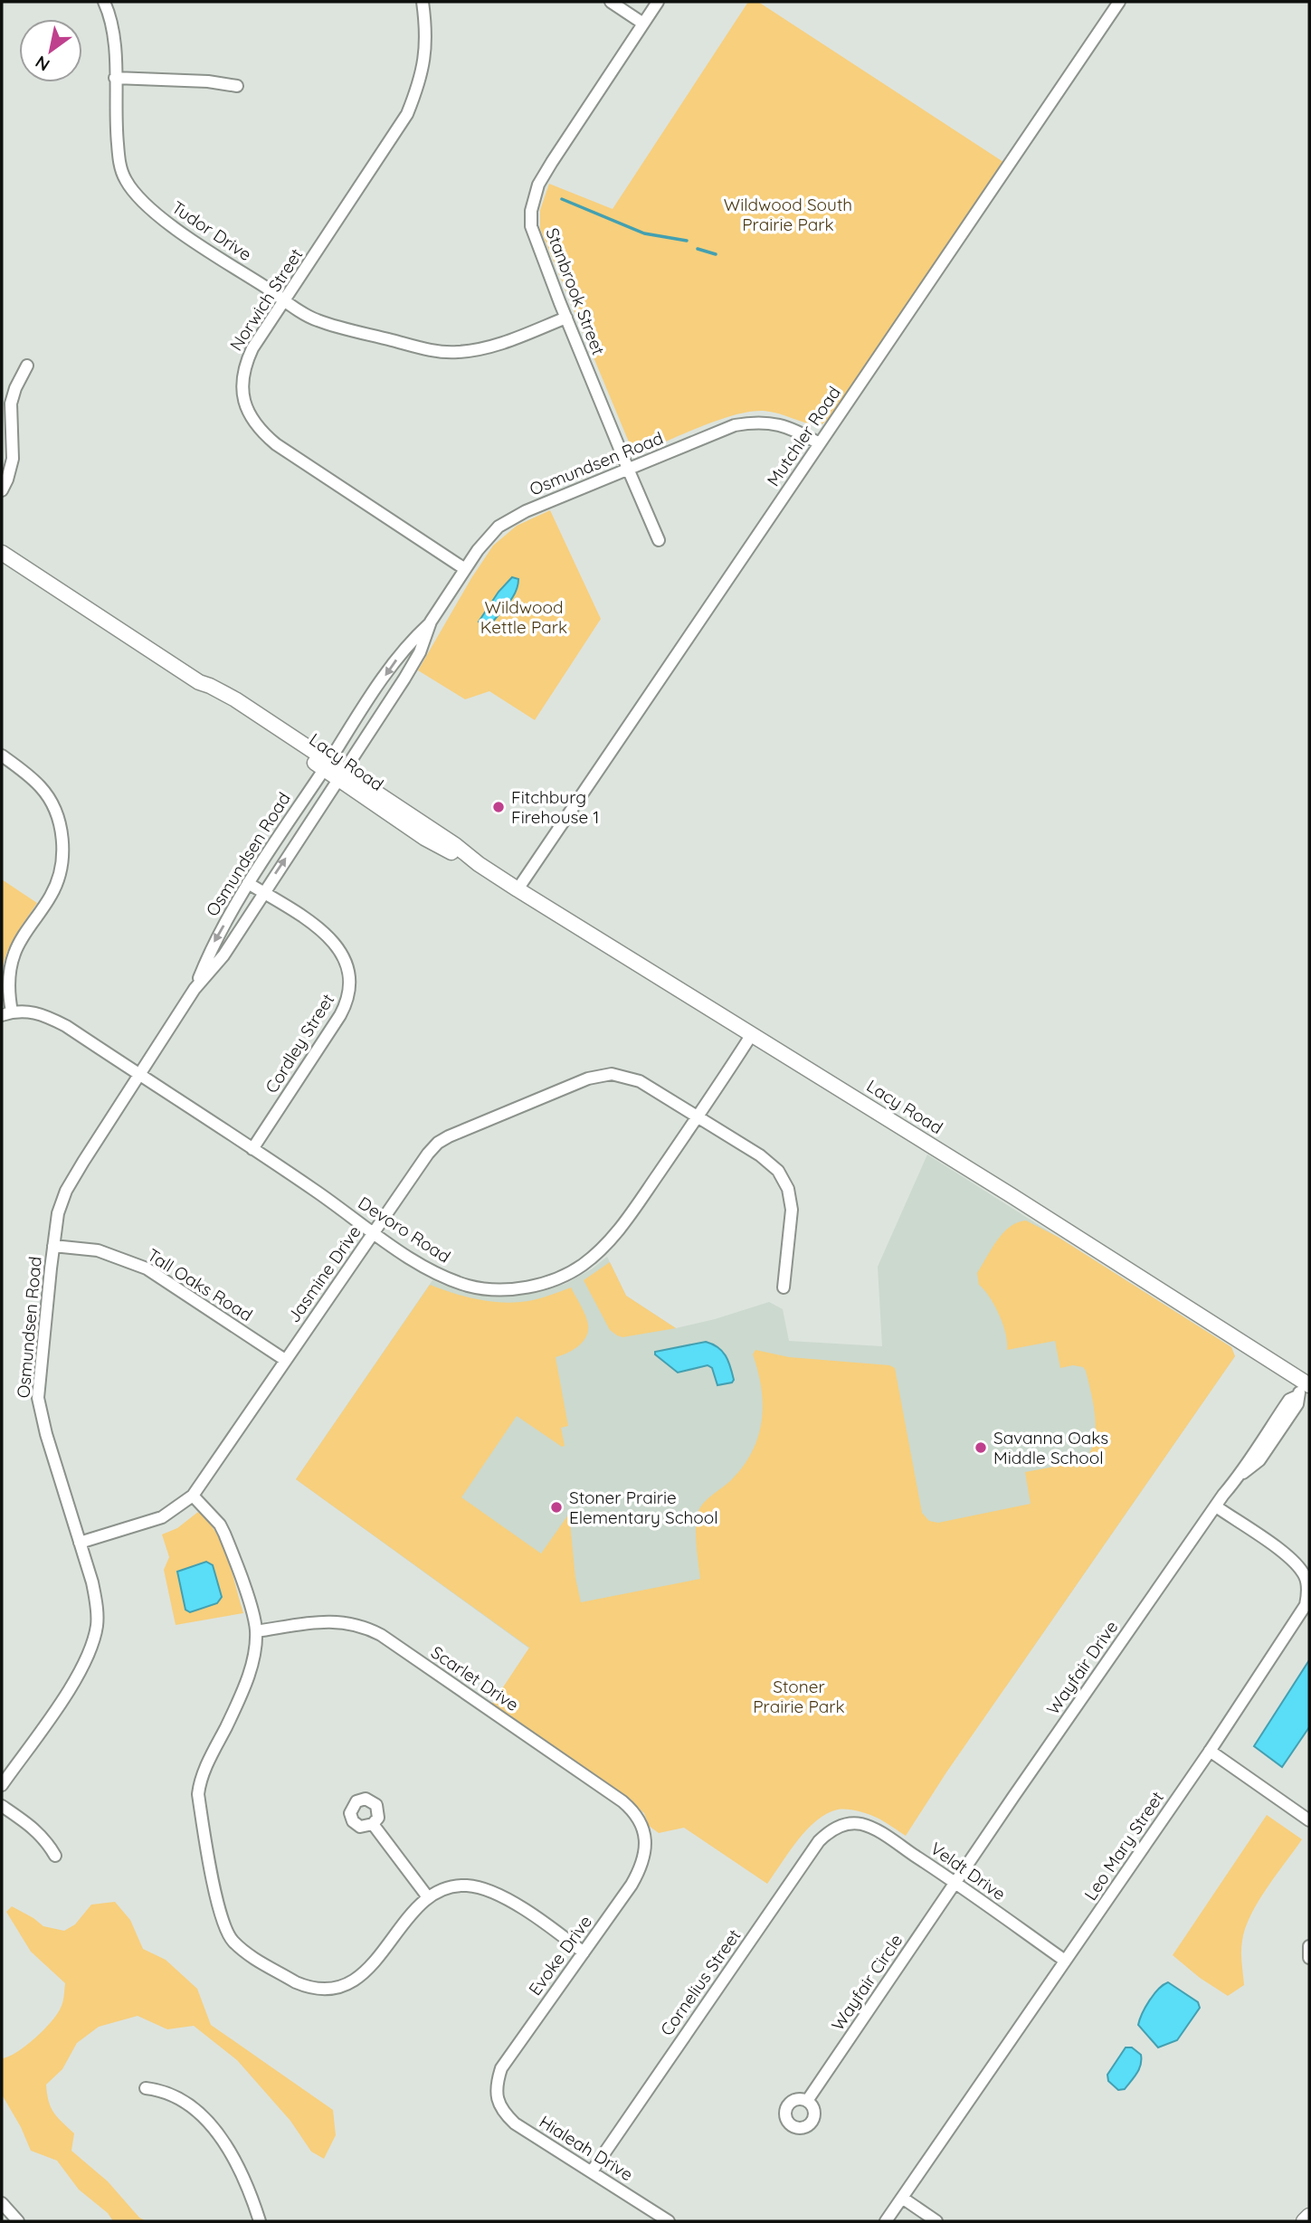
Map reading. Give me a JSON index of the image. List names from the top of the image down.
{
  "streets": {
    "street": [
      "Tudor Drive",
      "Stanbrook Street",
      "Norwich Street",
      "Mutchler Road",
      "Osmundsen Road",
      "Lacy Road",
      "Cordley Street",
      "Devoro Road",
      "Jasmine Drive",
      "Tall Oaks Road",
      "Wayfair Drive",
      "Scarlet Drive",
      "Leo Mary Street",
      "Veldt Drive",
      "Evoke Drive",
      "Cornelius Street",
      "Wayfair Circle",
      "Hialeah Drive"
    ]
  },
  "crossings": [
    ["Tudor Drive", "Stanbrook Street"],
    ["Tudor Drive", "Norwich Street"],
    ["Stanbrook Street", "Osmundsen Road"],
    ["Norwich Street", "Osmundsen Road"],
    ["Mutchler Road", "Osmundsen Road"],
    ["Mutchler Road", "Lacy Road"],
    ["Osmundsen Road", "Lacy Road"],
    ["Osmundsen Road", "Cordley Street"],
    ["Osmundsen Road", "Devoro Road"],
    ["Osmundsen Road", "Jasmine Drive"],
    ["Osmundsen Road", "Tall Oaks Road"],
    ["Lacy Road", "Devoro Road"],
    ["Lacy Road", "Wayfair Drive"],
    ["Cordley Street", "Devoro Road"],
    ["Devoro Road", "Jasmine Drive"],
    ["Jasmine Drive", "Tall Oaks Road"],
    ["Wayfair Drive", "Leo Mary Street"],
    ["Wayfair Drive", "Veldt Drive"],
    ["Wayfair Drive", "Wayfair Circle"],
    ["Scarlet Drive", "Evoke Drive"],
    ["Leo Mary Street", "Veldt Drive"],
    ["Veldt Drive", "Cornelius Street"],
    ["Veldt Drive", "Wayfair Circle"],
    ["Evoke Drive", "Hialeah Drive"],
    ["Cornelius Street", "Hialeah Drive"]
  ],
  "parks": ["Wildwood South Prairie Park", "Wildwood Kettle Park", "Stoner Prairie Park"],
  "places": ["Fitchburg Firehouse 1", "Savanna Oaks Middle School", "Stoner Prairie Elementary School"],
  "north": "bottom left"
}
